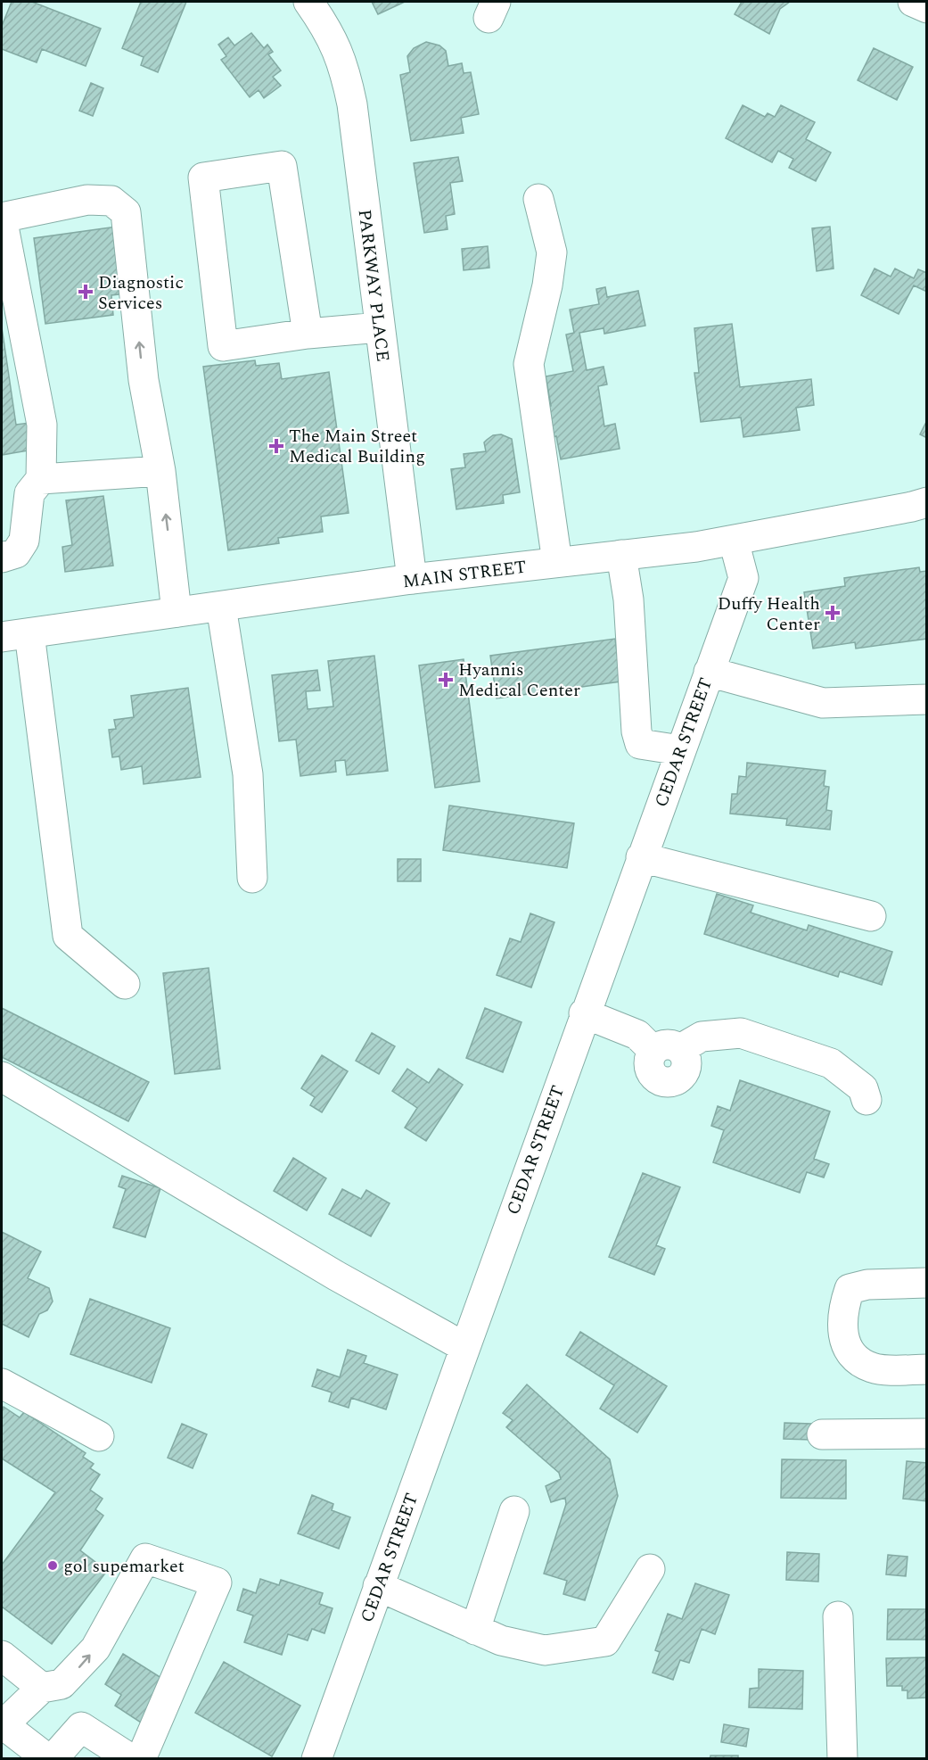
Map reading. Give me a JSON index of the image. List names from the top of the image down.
{
  "streets": {
    "street": ["PARKWAY PLACE", "MAIN STREET", "CEDAR STREET"]
  },
  "crossings": [
    ["PARKWAY PLACE", "MAIN STREET"],
    ["MAIN STREET", "CEDAR STREET"]
  ],
  "places": {
    "health": [
      "Diagnostic Services",
      "The Main Street Medical Building",
      "Duffy Health Center",
      "Hyannis Medical Center"
    ],
    "other": ["gol supemarket"]
  }
}
